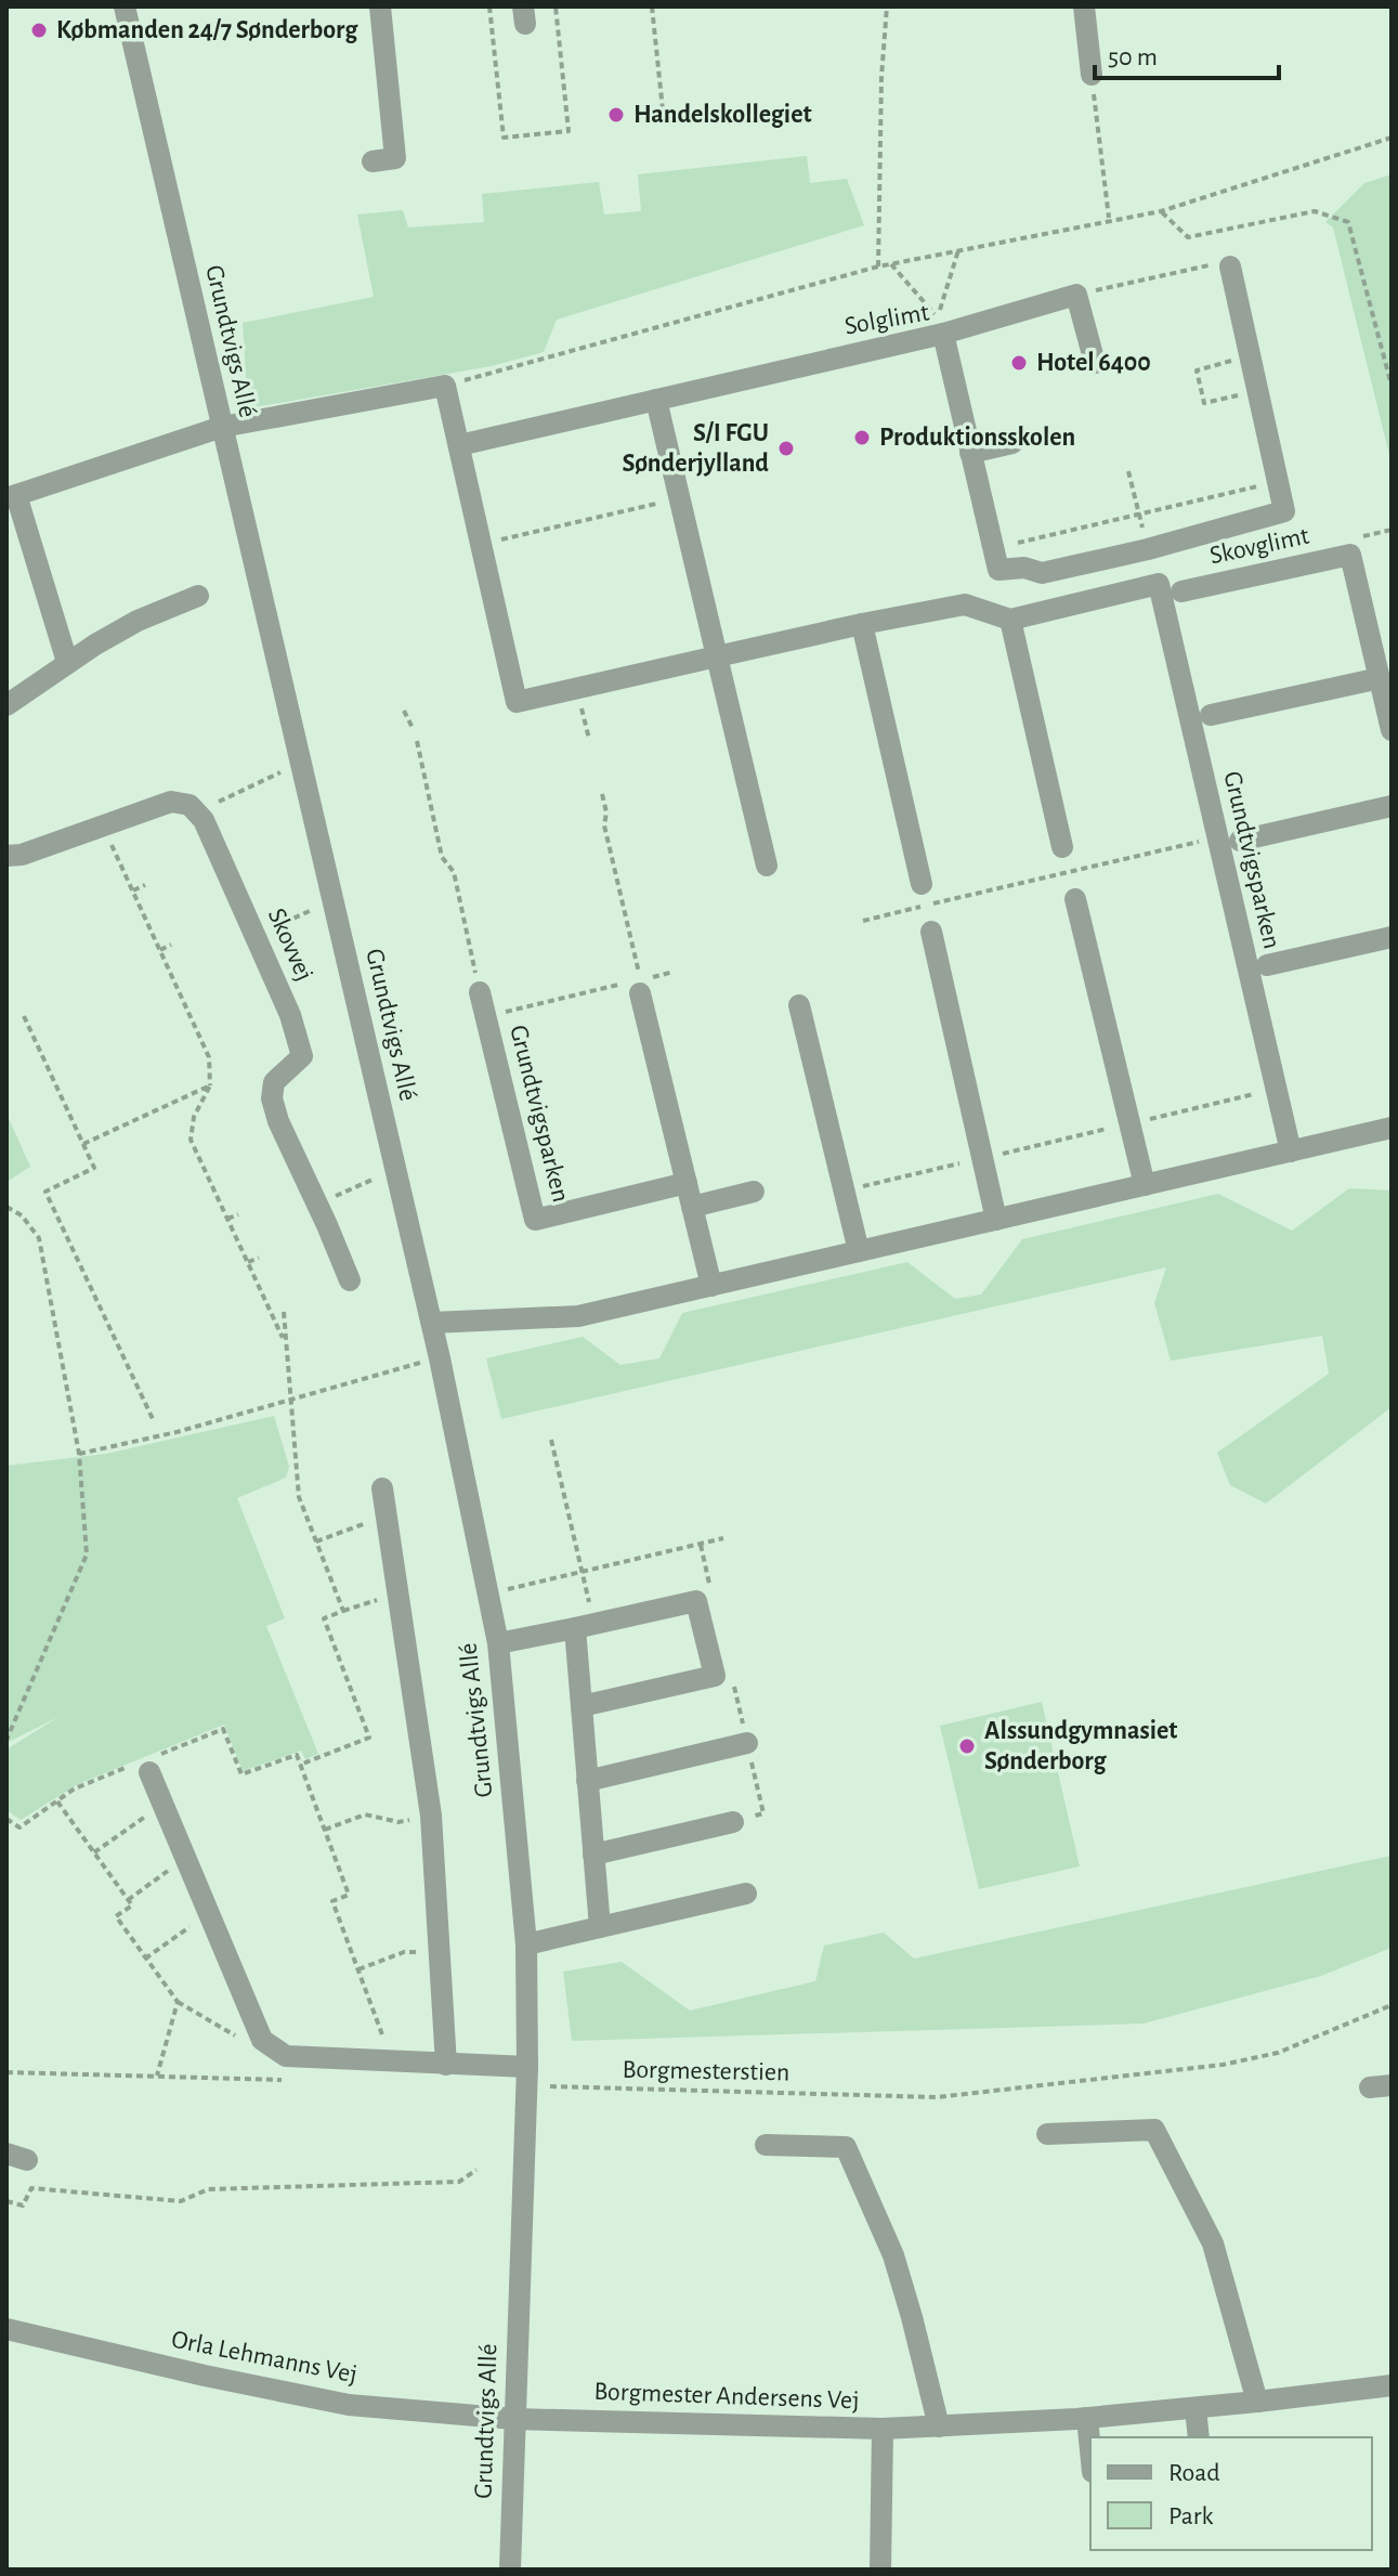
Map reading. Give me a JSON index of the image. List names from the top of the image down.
{
  "streets": {
    "street": [
      "Solglimt",
      "Grundtvigs Allé",
      "Skovglimt",
      "Grundtvigsparken",
      "Skovvej",
      "Orla Lehmanns Vej",
      "Borgmester Andersens Vej"
    ],
    "path": ["Borgmesterstien"]
  },
  "crossings": [
    ["Grundtvigs Allé", "Borgmesterstien"],
    ["Grundtvigs Allé", "Orla Lehmanns Vej"],
    ["Grundtvigs Allé", "Borgmester Andersens Vej"],
    ["Orla Lehmanns Vej", "Borgmester Andersens Vej"]
  ],
  "places": [
    "Købmanden 24/7 Sønderborg",
    "Handelskollegiet",
    "Hotel 6400",
    "Produktionsskolen",
    "S/I FGU Sønderjylland",
    "Alssundgymnasiet Sønderborg"
  ],
  "legend": ["Road", "Park"],
  "scale_bar": "50 m"
}
